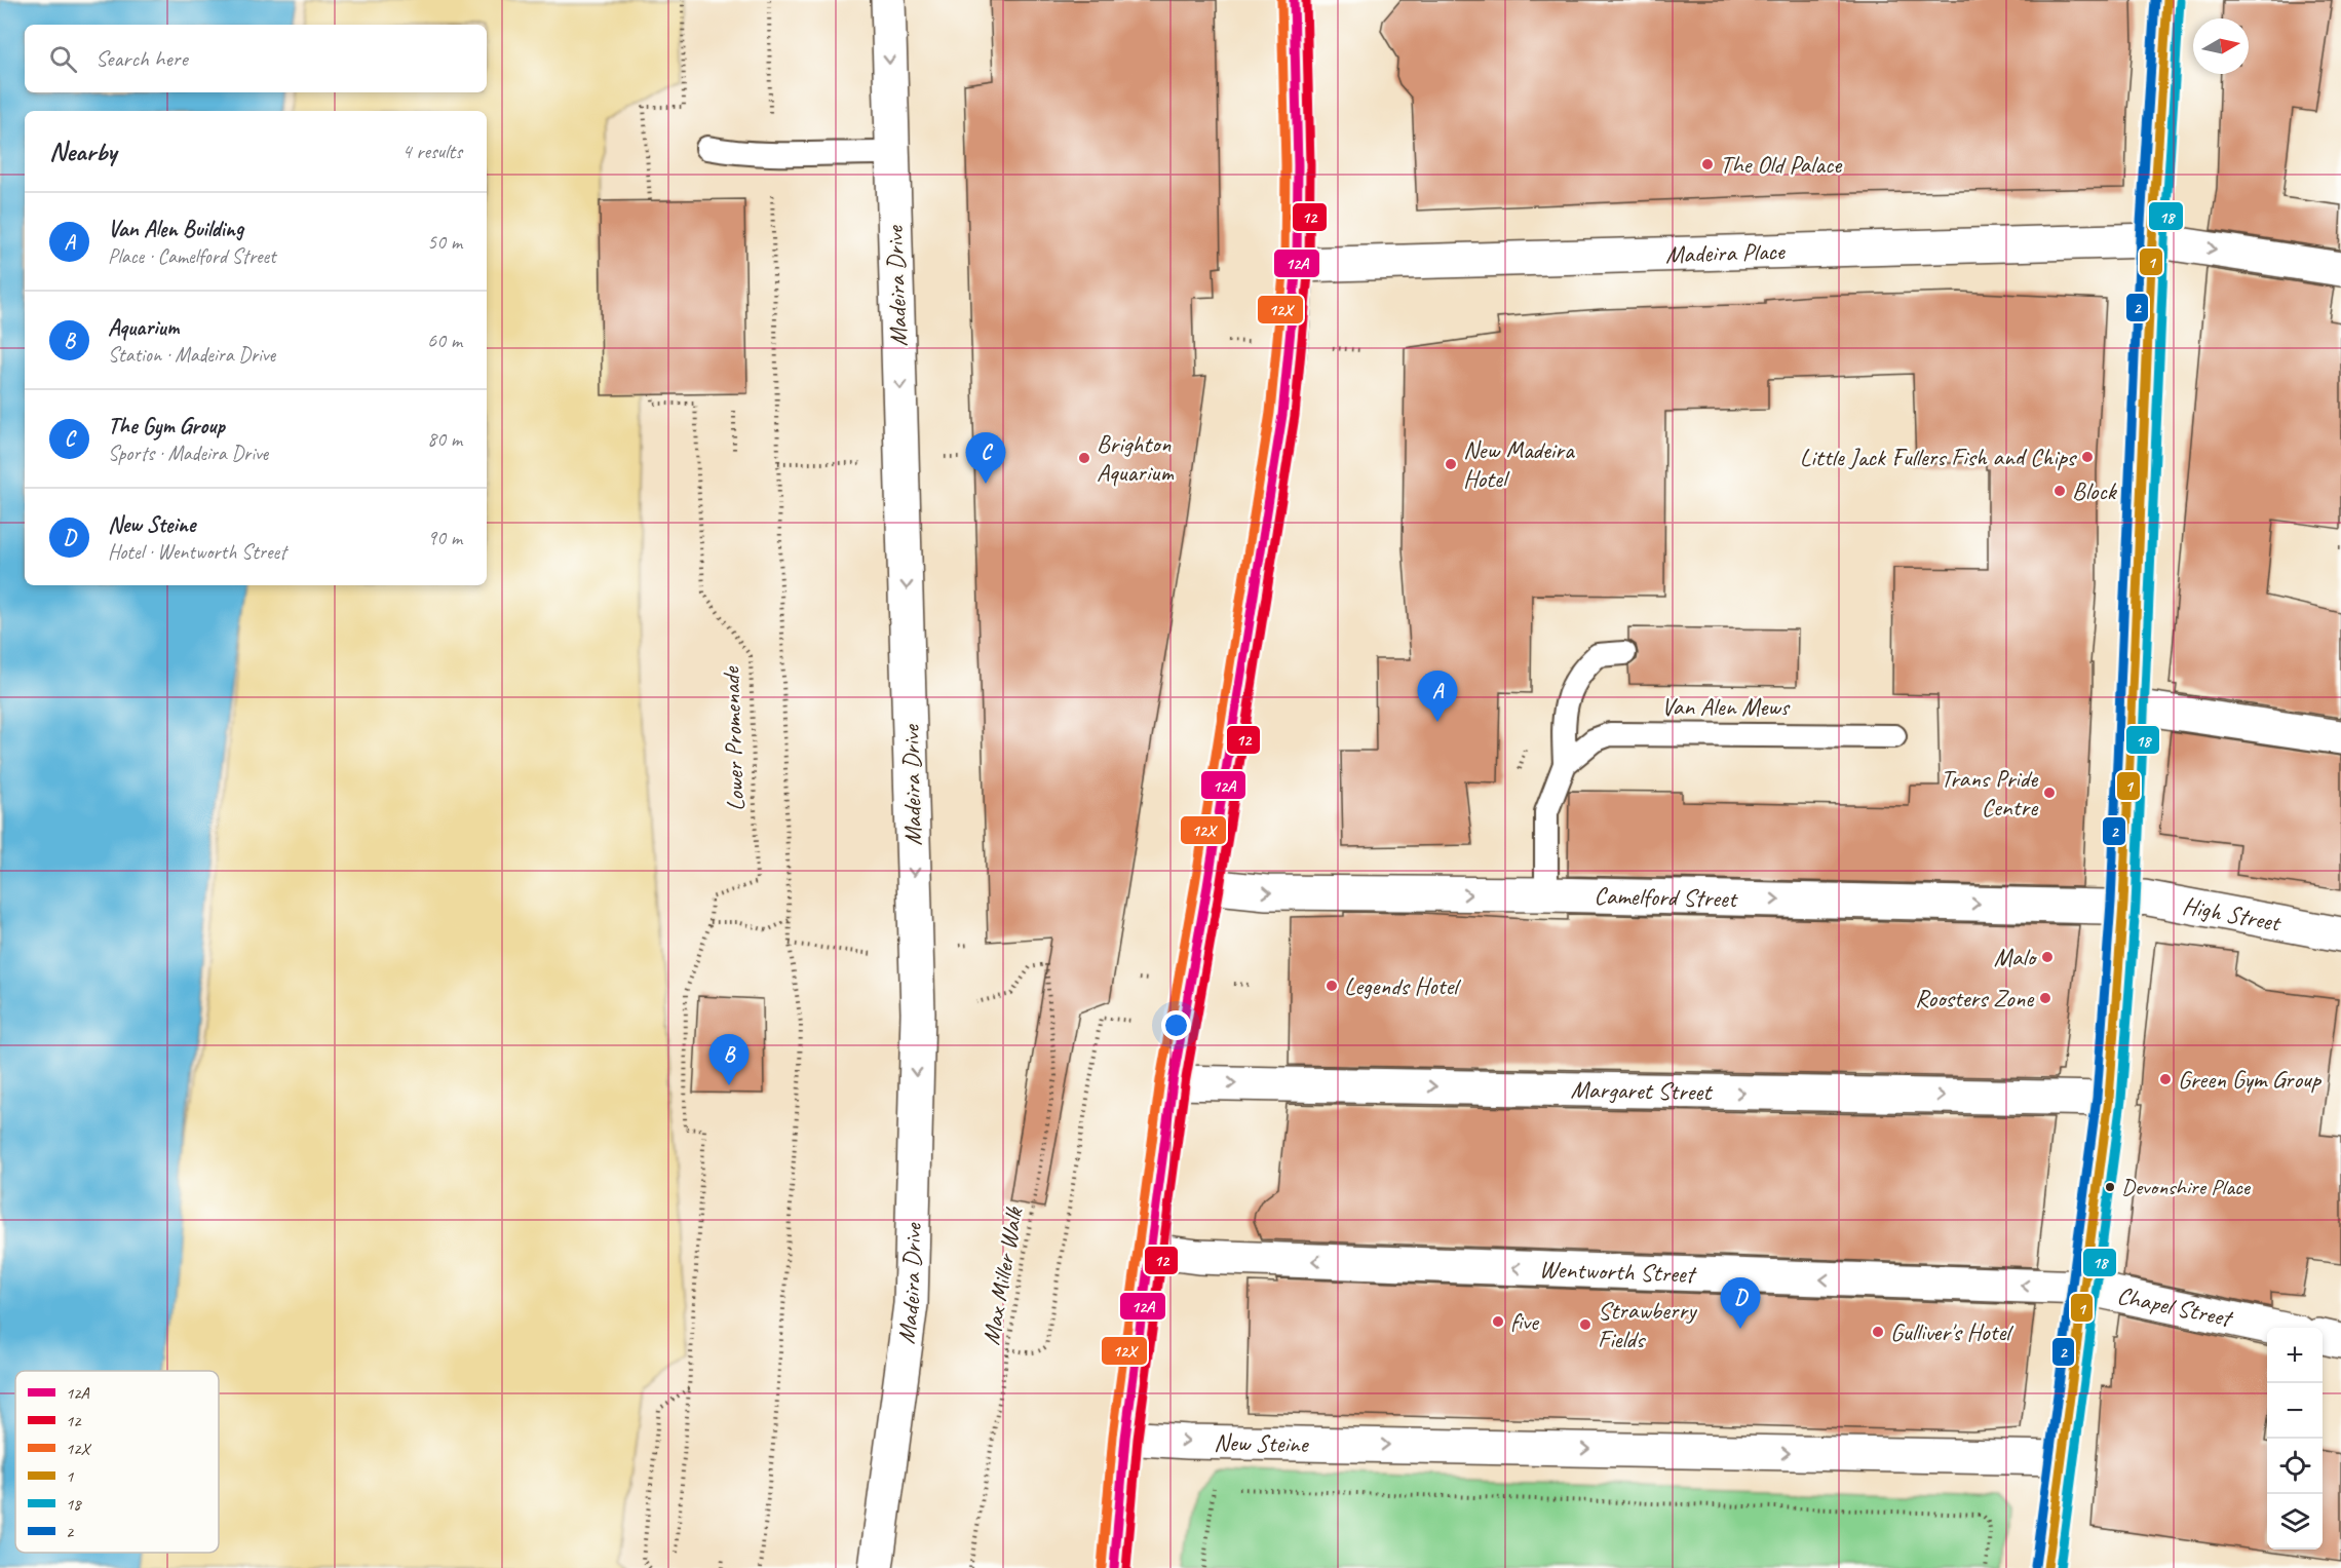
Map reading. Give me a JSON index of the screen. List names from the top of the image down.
{
  "streets": {
    "street": [
      "Madeira Place",
      "Madeira Drive",
      "Camelford Street",
      "High Street",
      "Margaret Street",
      "Wentworth Street",
      "Chapel Street",
      "New Steine"
    ],
    "lane": ["Van Alen Mews"],
    "path": ["Lower Promenade", "Max Miller Walk"]
  },
  "crossings": [
    ["Van Alen Mews", "Camelford Street"],
    ["Camelford Street", "High Street"],
    ["Wentworth Street", "Chapel Street"]
  ],
  "one_way": [
    "Madeira Drive",
    "Camelford Street",
    "Margaret Street",
    "Wentworth Street",
    "New Steine"
  ],
  "places": [
    "The Old Palace",
    "Little Jack Fullers Fish and Chips",
    "Brighton Aquarium",
    "New Madeira Hotel",
    "Block",
    "Trans Pride Centre",
    "Malo",
    "Legends Hotel",
    "Roosters Zone",
    "Green Gym Group",
    "Devonshire Place",
    "five",
    "Strawberry Fields",
    "Gulliver's Hotel"
  ],
  "lines": [
    "transit line 12A",
    "transit line 12",
    "transit line 12X",
    "transit line 1",
    "transit line 2",
    "transit line 18"
  ],
  "legend": [
    "12A",
    "12",
    "12X",
    "1",
    "18",
    "2"
  ],
  "north": "right",
  "page": {
    "search": "Search here",
    "heading": ["Nearby", "4 results"],
    "list": [
      {
        "mark": "A",
        "name": "Van Alen Building",
        "note": "Place · Camelford Street",
        "value": "50 m"
      },
      {
        "mark": "B",
        "name": "Aquarium",
        "note": "Station · Madeira Drive",
        "value": "60 m"
      },
      {
        "mark": "C",
        "name": "The Gym Group",
        "note": "Sports · Madeira Drive",
        "value": "80 m"
      },
      {
        "mark": "D",
        "name": "New Steine",
        "note": "Hotel · Wentworth Street",
        "value": "90 m"
      }
    ],
    "pins": [
      "C",
      "A",
      "B",
      "D"
    ],
    "map_buttons": ["+", "−"]
  }
}
